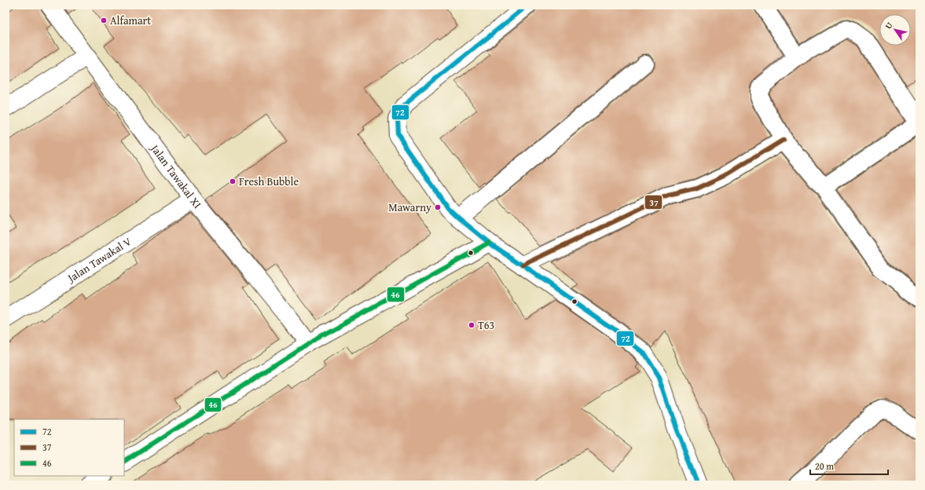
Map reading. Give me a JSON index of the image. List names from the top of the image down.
{
  "streets": {
    "street": ["Jalan Tawakal XI", "Jalan Tawakal V"]
  },
  "crossings": [
    ["Jalan Tawakal XI", "Jalan Tawakal V"]
  ],
  "places": [
    "Alfamart",
    "Fresh Bubble",
    "Mawarny",
    "T63"
  ],
  "lines": ["transit line 72", "transit line 37", "transit line 46"],
  "legend": ["72", "37", "46"],
  "scale_bar": "20 m",
  "north": "top left"
}
